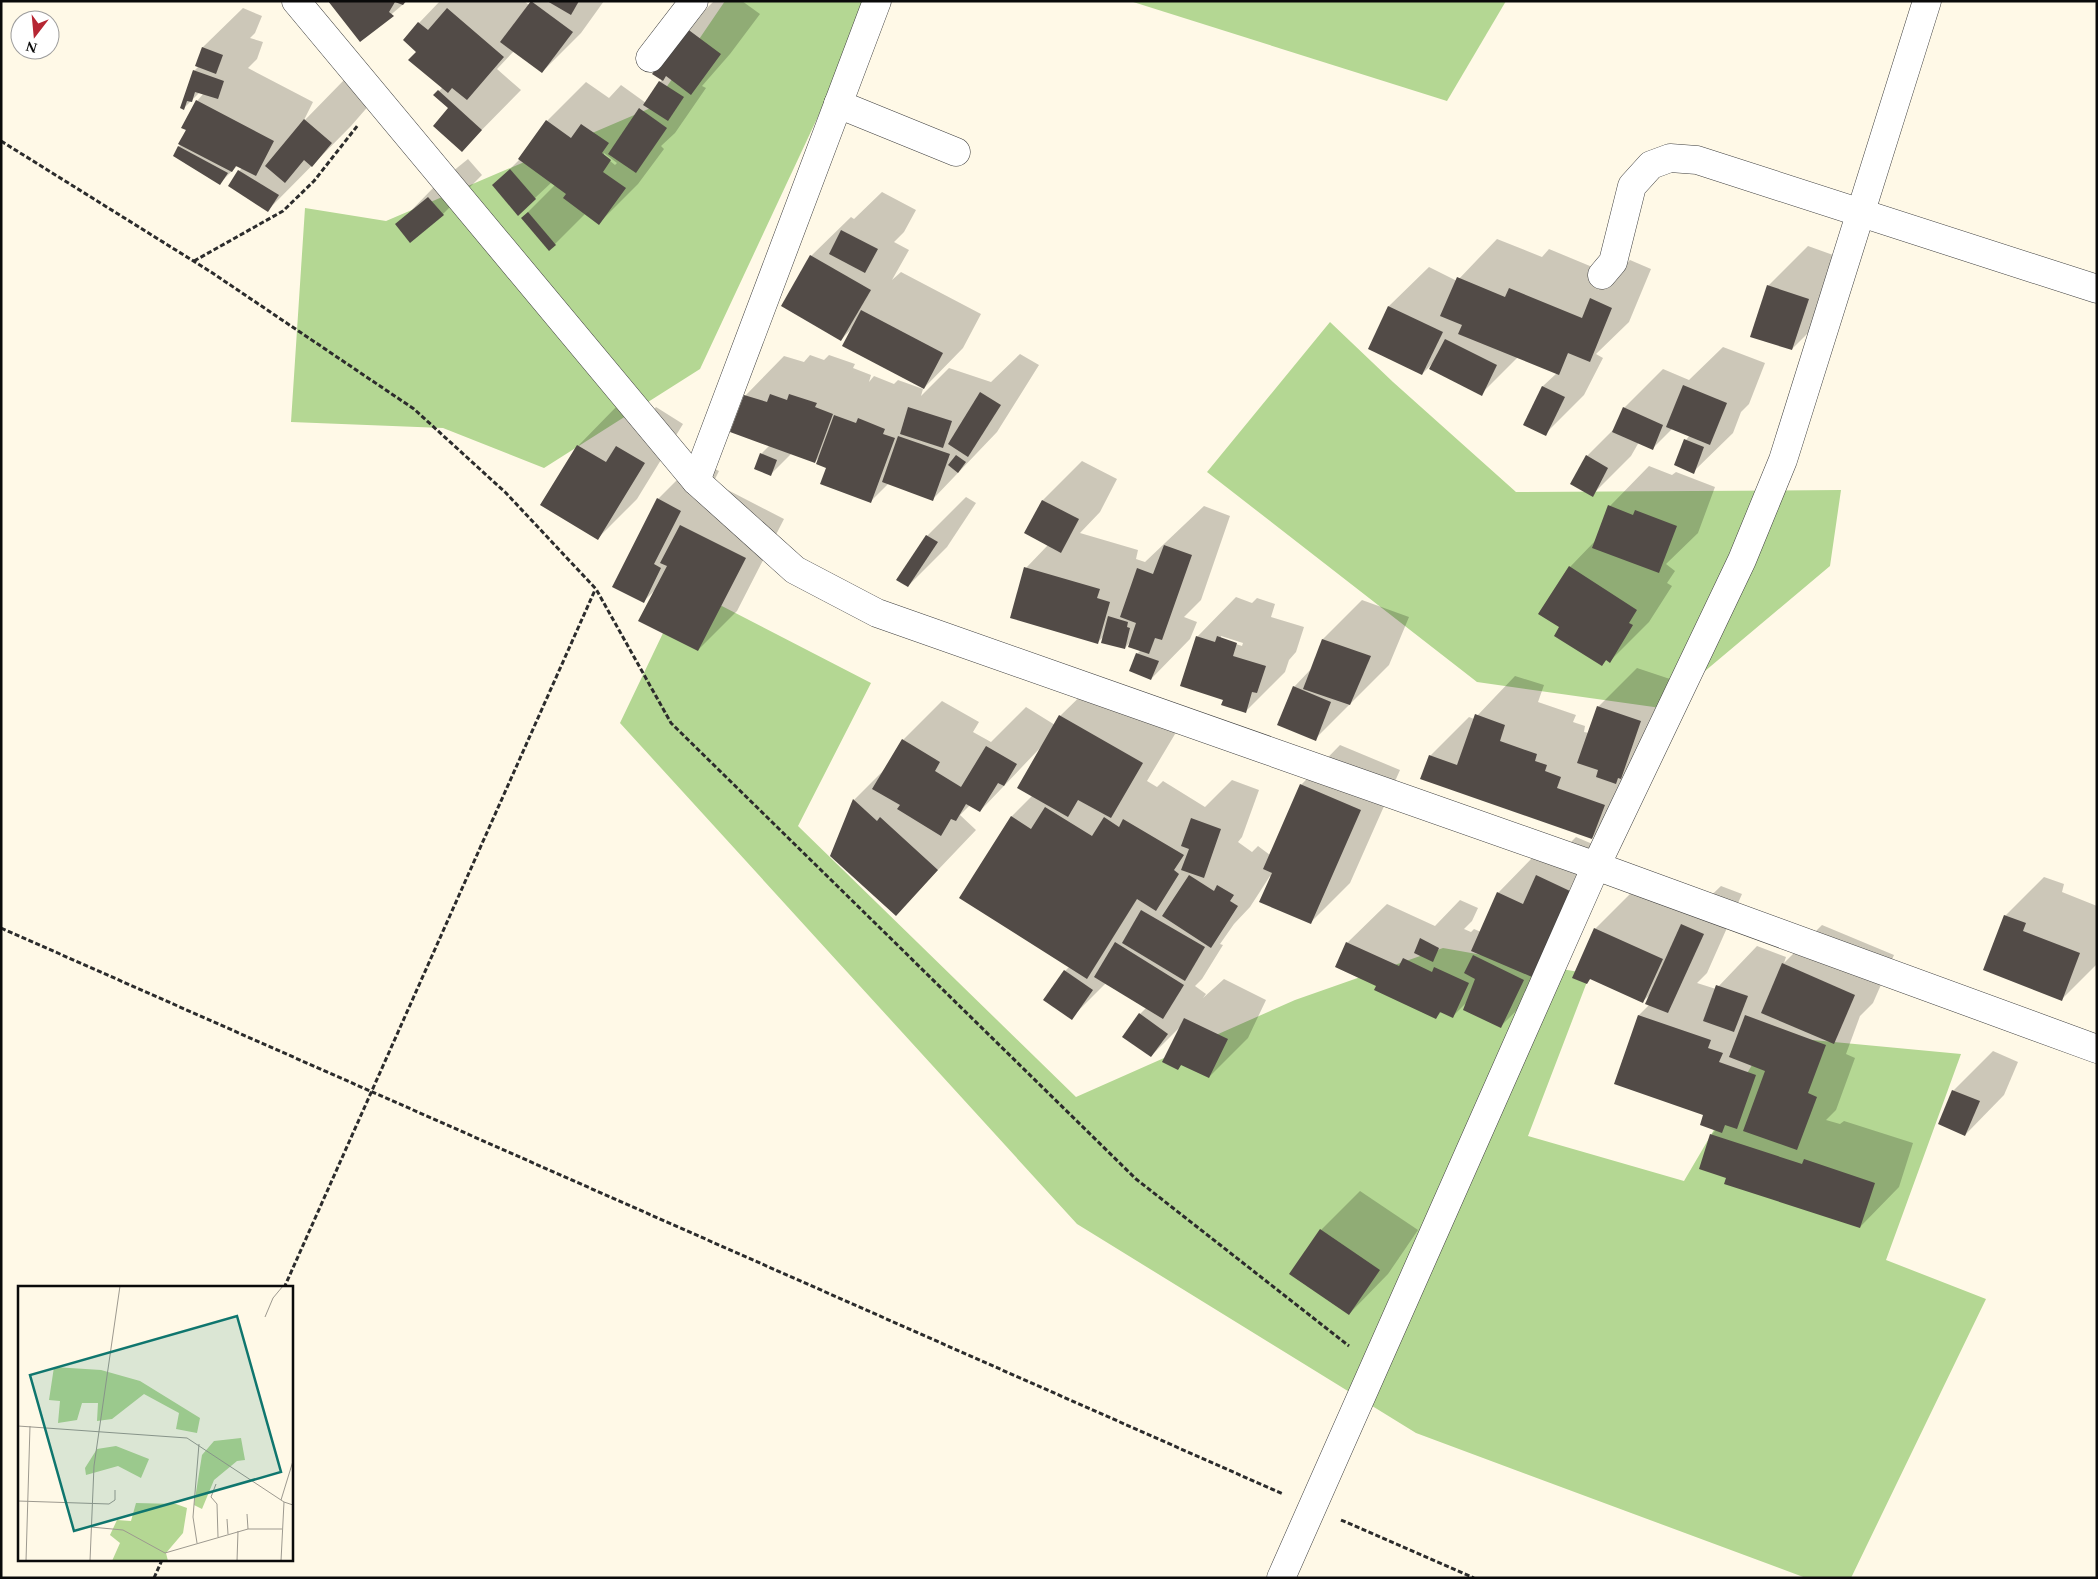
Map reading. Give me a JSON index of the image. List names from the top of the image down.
{
  "north": "bottom"
}
